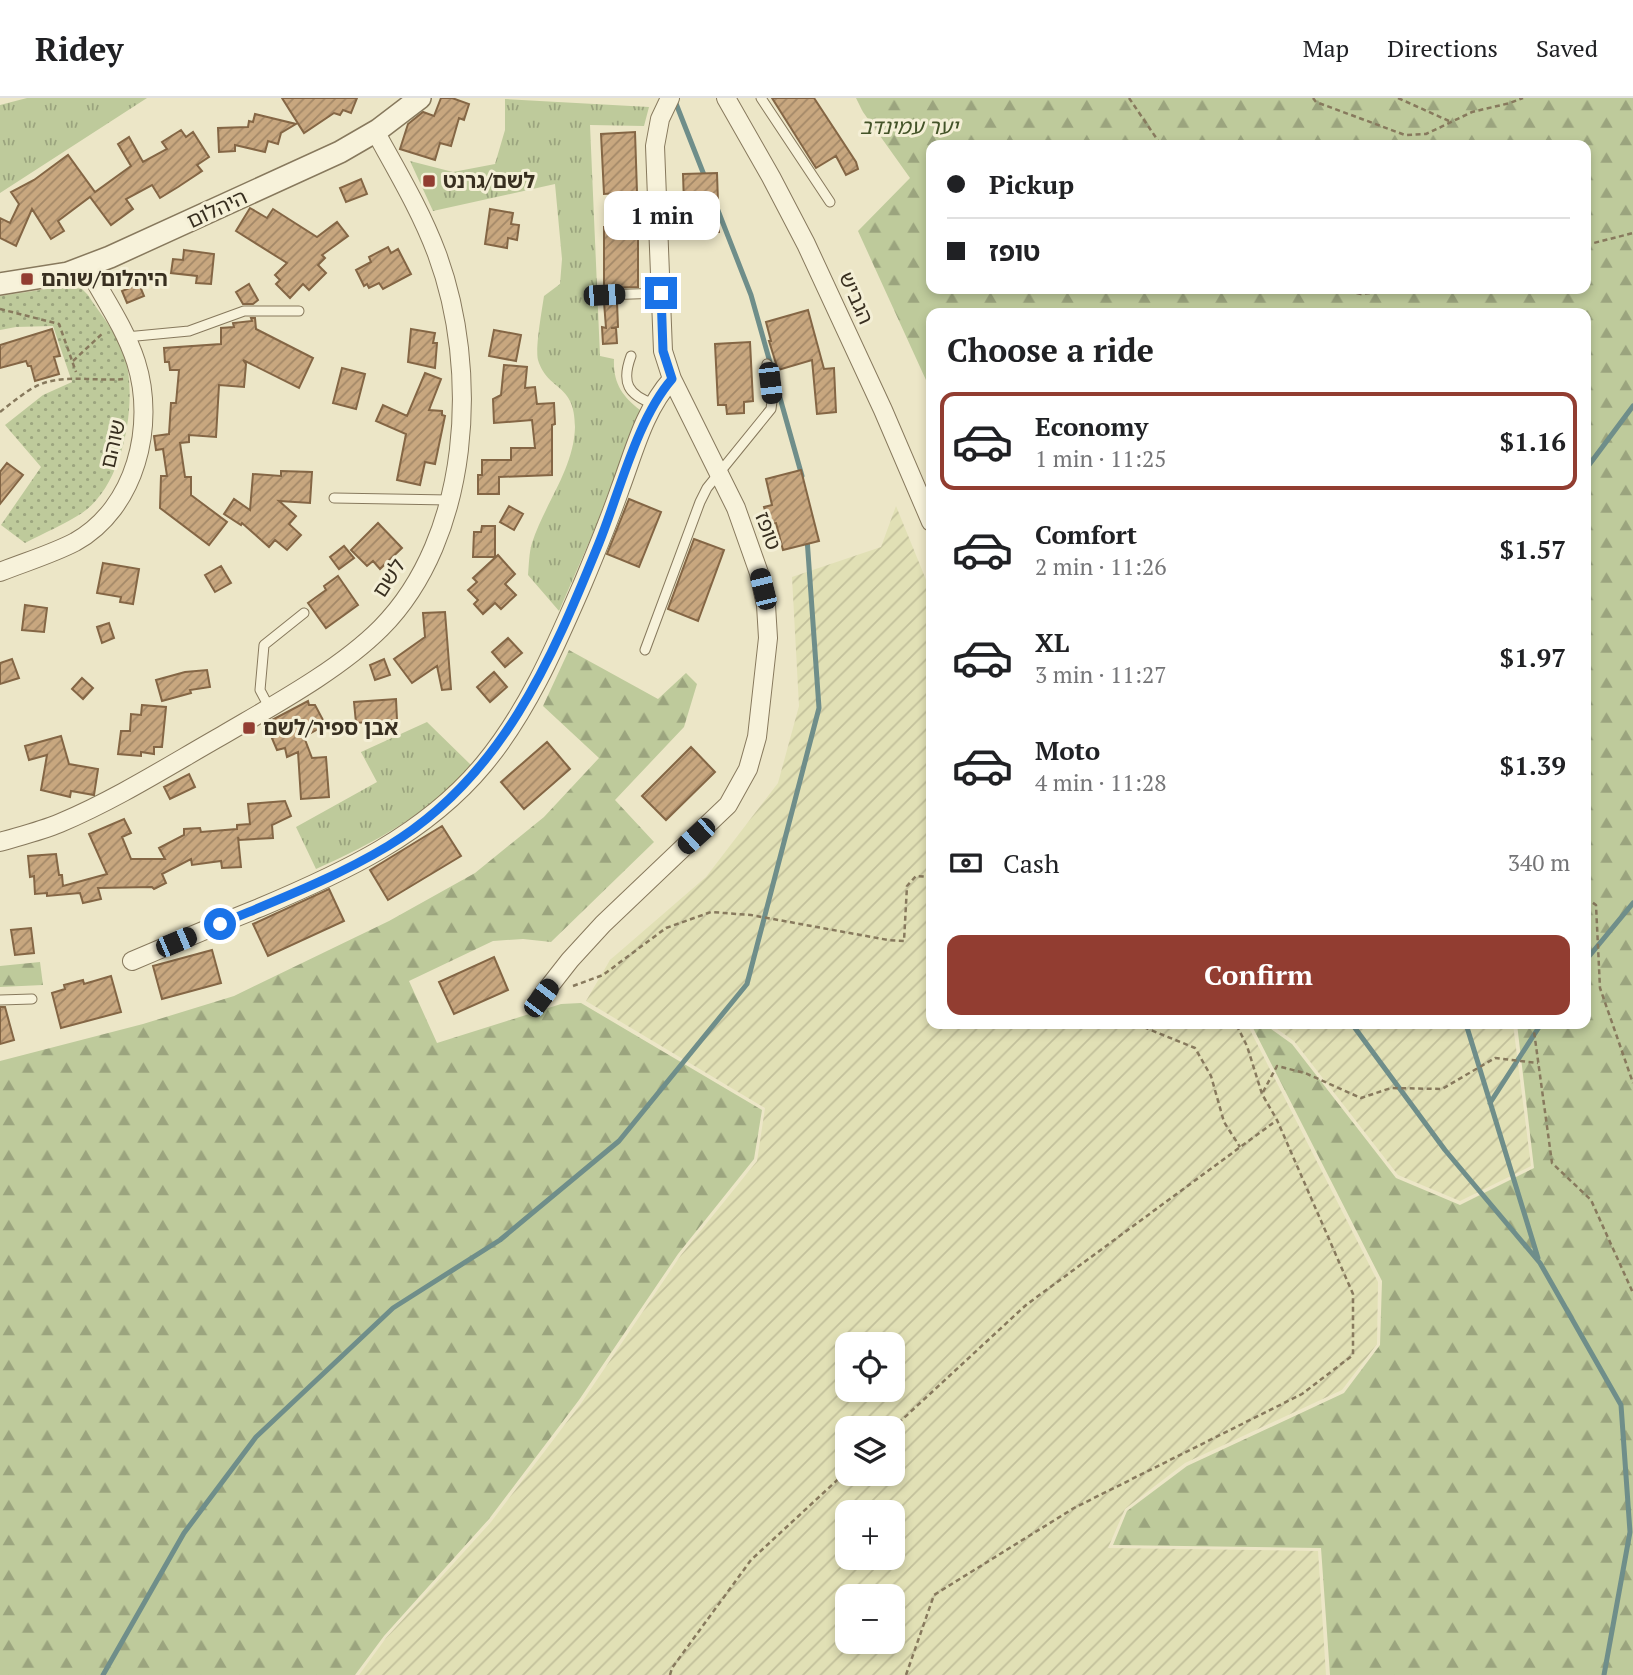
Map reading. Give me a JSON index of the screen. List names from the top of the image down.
{
  "streets": {
    "street": [
      "היהלום",
      "הגביש",
      "שוהם",
      "טופז",
      "לשם"
    ]
  },
  "crossings": [
    ["היהלום", "שוהם"],
    ["היהלום", "לשם"]
  ],
  "parks": ["יער עמינדב"],
  "places": {
    "transit": ["לשם/גרנט", "היהלום/שוהם", "אבן ספיר/לשם"]
  },
  "page": {
    "header": "Ridey",
    "nav": ["Map", "Directions", "Saved"],
    "banner": ["Pickup", "טופז"],
    "bubble": "1 min",
    "heading": "Choose a ride",
    "list": [
      {
        "name": "Economy",
        "note": "1 min · 11:25",
        "value": "$1.16"
      },
      {
        "name": "Comfort",
        "note": "2 min · 11:26",
        "value": "$1.57"
      },
      {
        "name": "XL",
        "note": "3 min · 11:27",
        "value": "$1.97"
      },
      {
        "name": "Moto",
        "note": "4 min · 11:28",
        "value": "$1.39"
      }
    ],
    "pay": ["Cash", "340 m"],
    "buttons": "Confirm",
    "map_buttons": ["+", "−"]
  }
}
